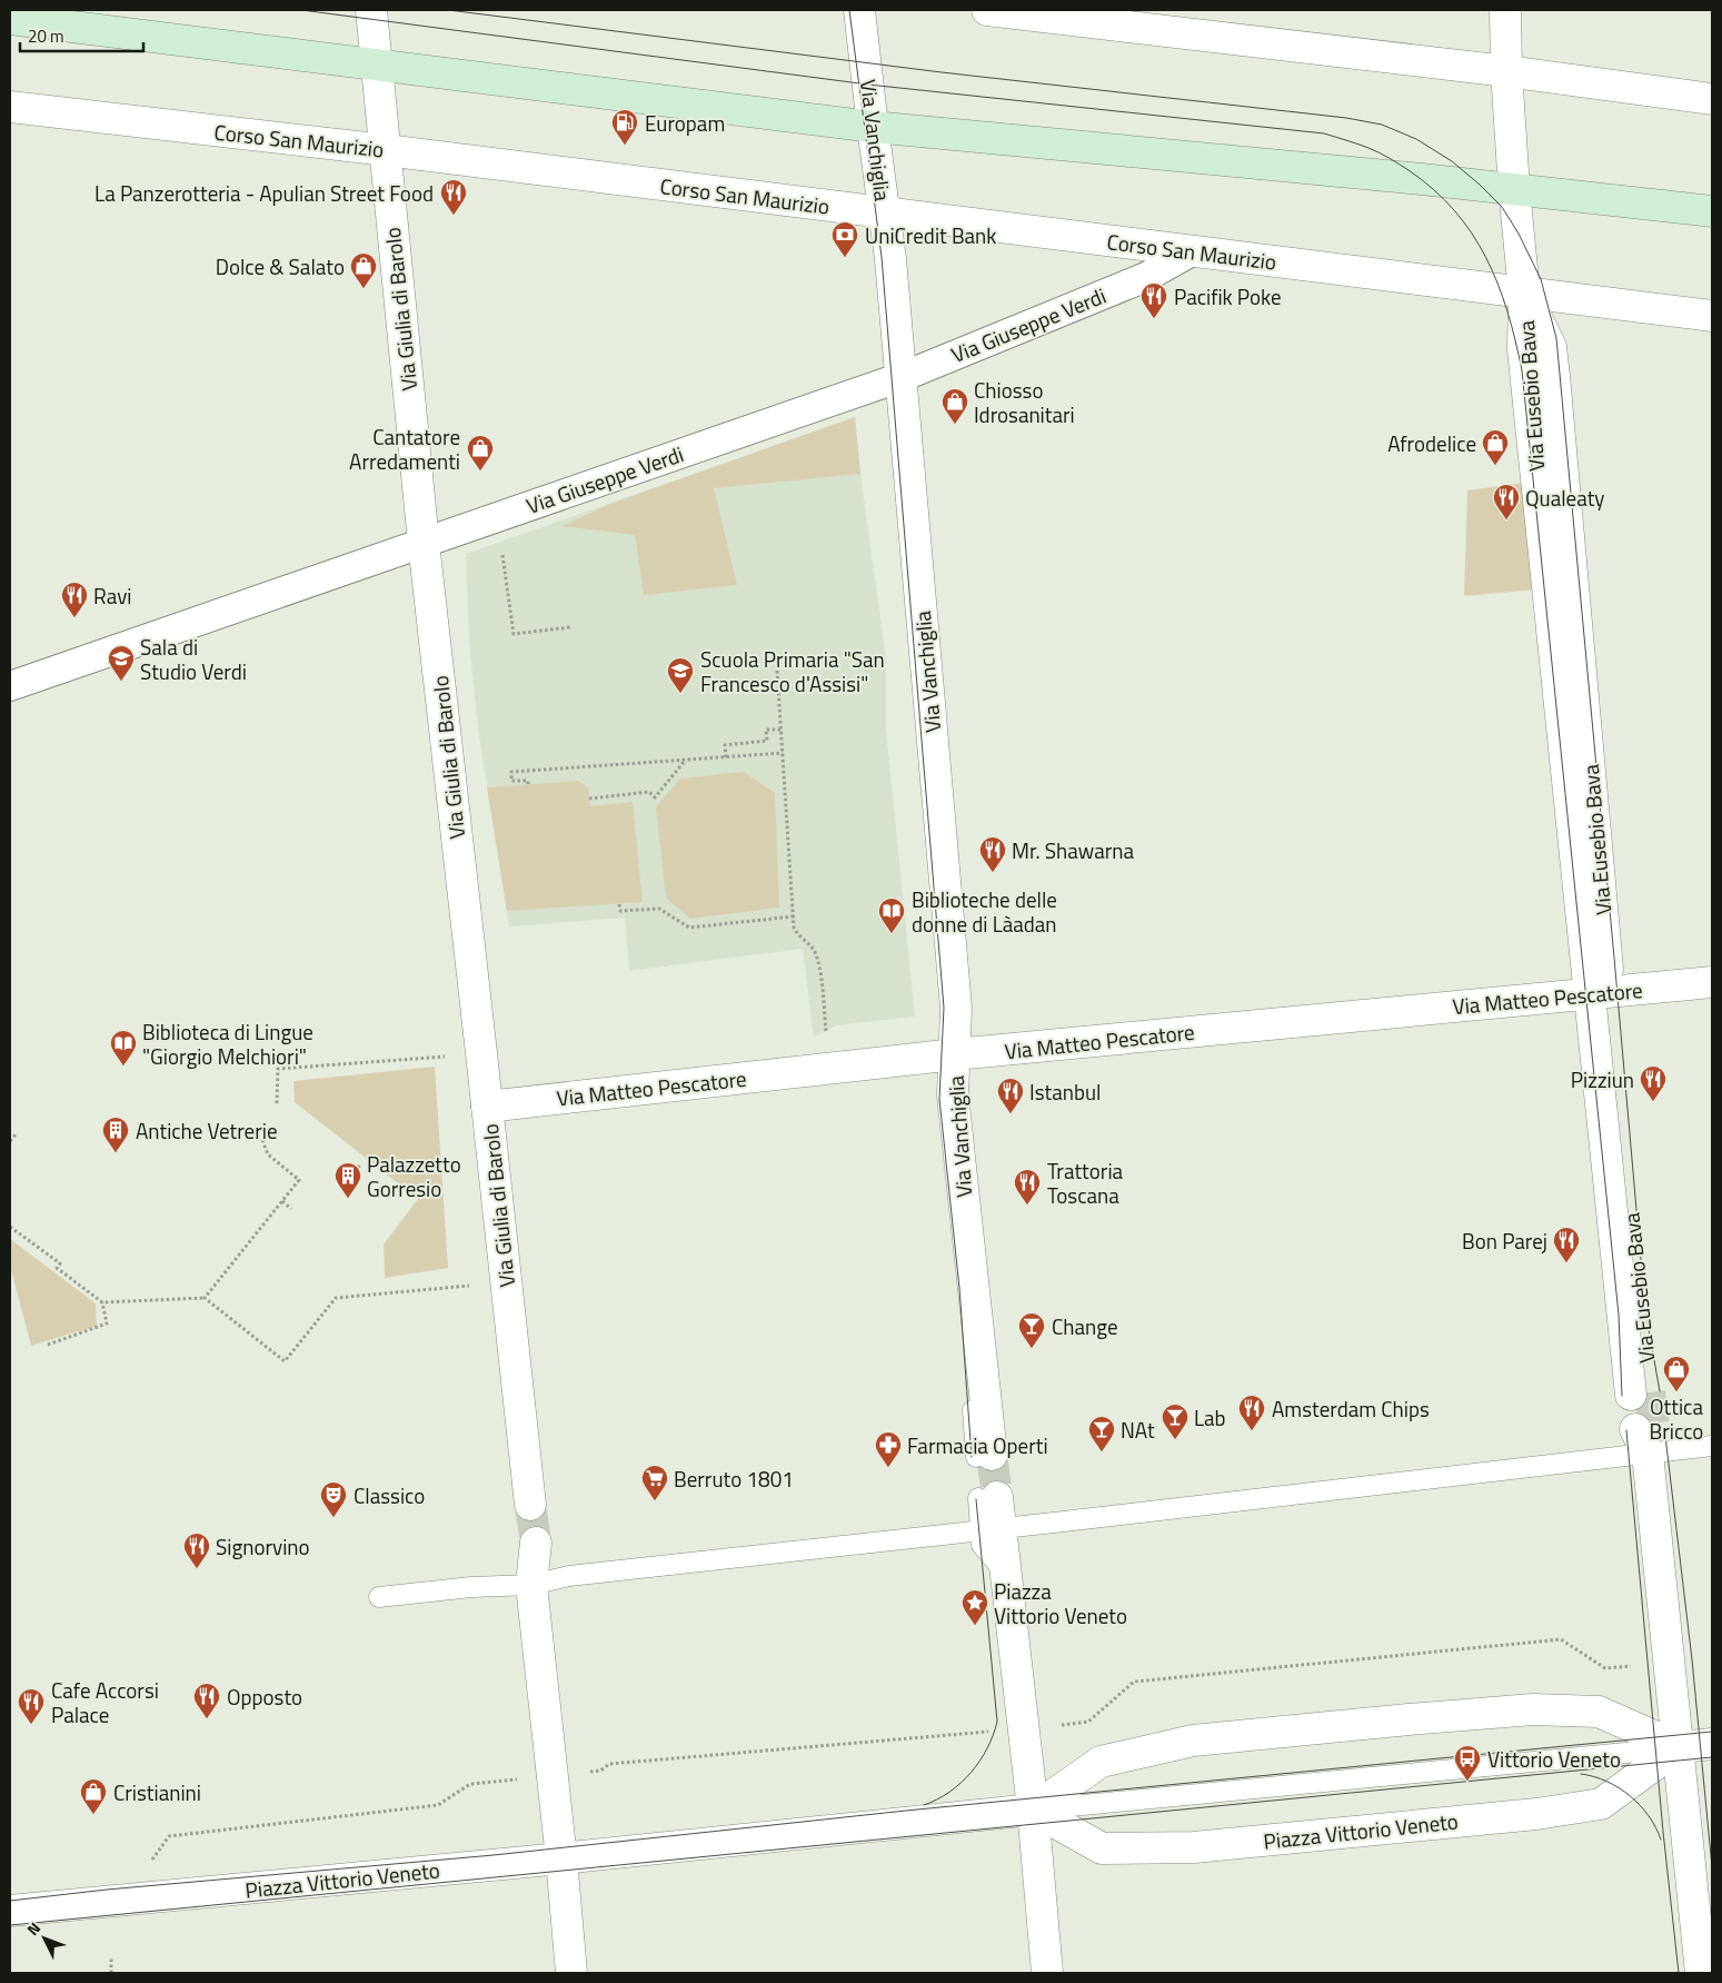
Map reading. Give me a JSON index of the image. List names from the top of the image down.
{
  "streets": {
    "street": [
      "Corso San Maurizio",
      "Via Vanchiglia",
      "Via Giulia di Barolo",
      "Via Giuseppe Verdi",
      "Via Eusebio Bava",
      "Via Matteo Pescatore",
      "Piazza Vittorio Veneto"
    ]
  },
  "crossings": [
    ["Corso San Maurizio", "Via Vanchiglia"],
    ["Corso San Maurizio", "Via Giulia di Barolo"],
    ["Corso San Maurizio", "Via Giuseppe Verdi"],
    ["Corso San Maurizio", "Via Eusebio Bava"],
    ["Via Vanchiglia", "Via Giuseppe Verdi"],
    ["Via Vanchiglia", "Via Matteo Pescatore"],
    ["Via Giulia di Barolo", "Via Giuseppe Verdi"],
    ["Via Giulia di Barolo", "Via Matteo Pescatore"],
    ["Via Eusebio Bava", "Via Matteo Pescatore"]
  ],
  "places": {
    "fuel station": ["Europam"],
    "restaurant": [
      "La Panzerotteria - Apulian Street Food",
      "Pacifik Poke",
      "Qualeaty",
      "Ravi",
      "Mr. Shawarna",
      "Pizziun",
      "Istanbul",
      "Trattoria Toscana",
      "Bon Parej",
      "Amsterdam Chips",
      "Signorvino",
      "Opposto",
      "Cafe Accorsi Palace"
    ],
    "bank": ["UniCredit Bank"],
    "shop": [
      "Dolce & Salato",
      "Chiosso Idrosanitari",
      "Afrodelice",
      "Cantatore Arredamenti",
      "Ottica Bricco",
      "Cristianini"
    ],
    "school or university": ["Sala di Studio Verdi", "Scuola Primaria \"San Francesco d'Assisi\""],
    "library": ["Biblioteche delle donne di Làadan", "Biblioteca di Lingue \"Giorgio Melchiori\""],
    "building": ["Antiche Vetrerie", "Palazzetto Gorresio"],
    "bar": ["Change", "Lab", "NAt"],
    "pharmacy": ["Farmacia Operti"],
    "supermarket": ["Berruto 1801"],
    "theatre": ["Classico"],
    "place": ["Piazza Vittorio Veneto"],
    "bus stop": ["Vittorio Veneto"]
  },
  "scale_bar": "20 m",
  "north": "top left"
}
